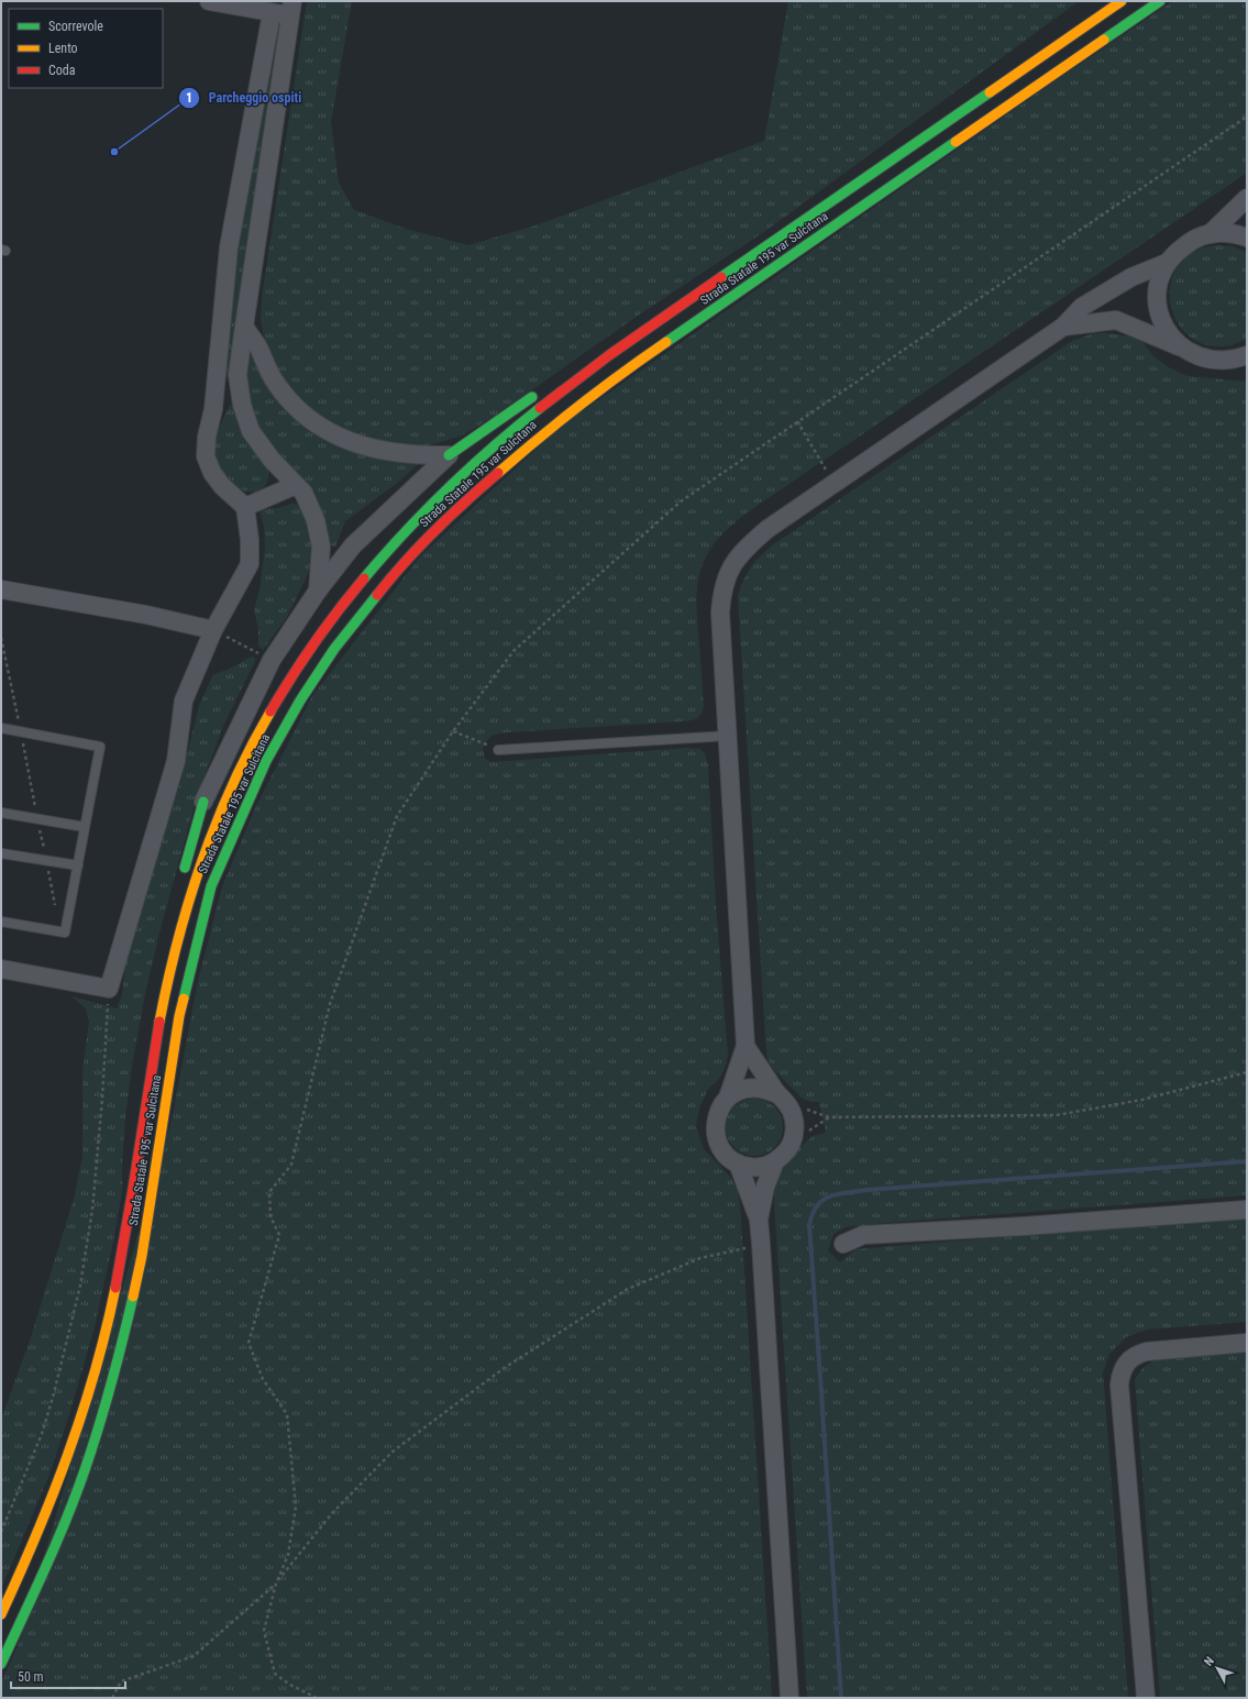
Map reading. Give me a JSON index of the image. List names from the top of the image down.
{
  "streets": {
    "highway": ["Strada Statale 195 var Sulcitana"]
  },
  "places": ["Parcheggio ospiti"],
  "legend": ["Scorrevole", "Lento", "Coda"],
  "scale_bar": "50 m",
  "north": "top left"
}
